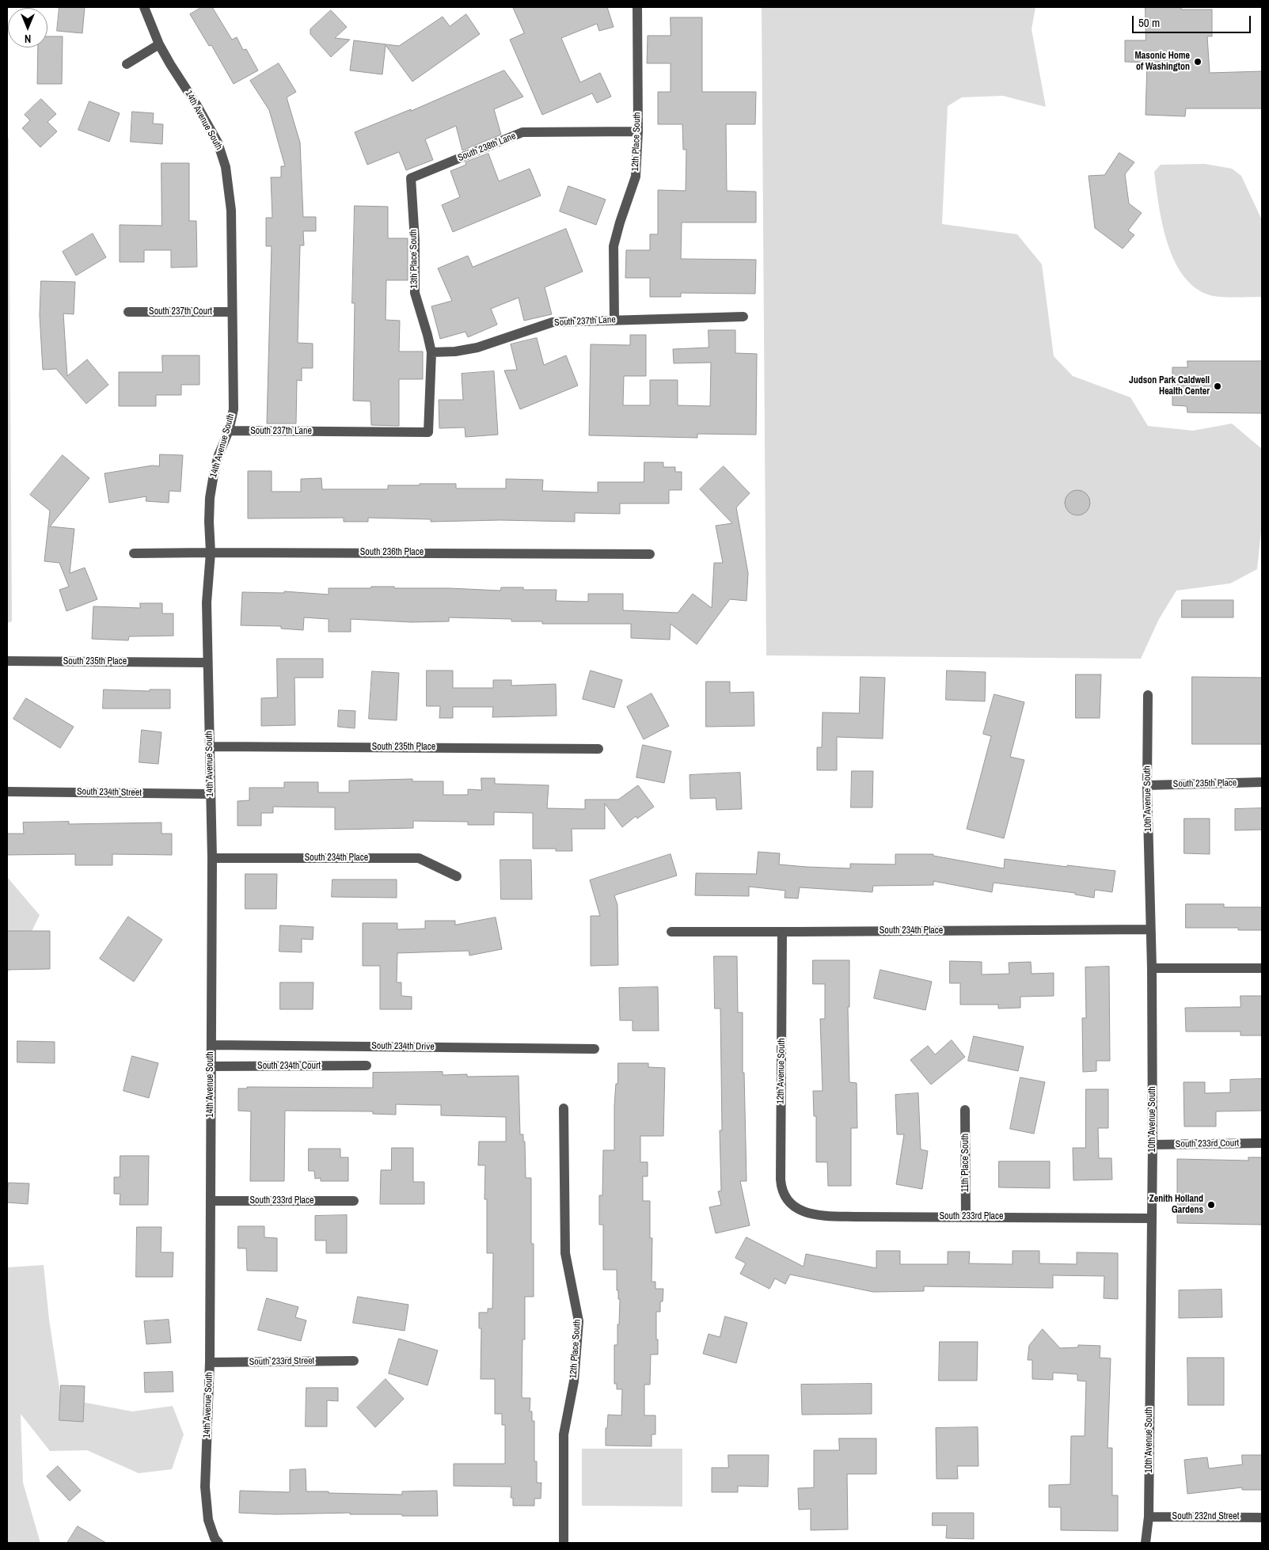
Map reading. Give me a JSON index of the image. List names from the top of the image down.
{
  "streets": {
    "street": [
      "14th Avenue South",
      "12th Place South",
      "South 238th Lane",
      "13th Place South",
      "South 237th Court",
      "South 237th Lane",
      "South 236th Place",
      "South 235th Place",
      "South 234th Street",
      "10th Avenue South",
      "South 234th Place",
      "South 234th Drive",
      "South 234th Court",
      "12th Avenue South",
      "South 233rd Court",
      "11th Place South",
      "South 233rd Place",
      "South 233rd Street",
      "South 232nd Street"
    ]
  },
  "crossings": [
    ["14th Avenue South", "South 237th Court"],
    ["14th Avenue South", "South 237th Lane"],
    ["14th Avenue South", "South 236th Place"],
    ["14th Avenue South", "South 235th Place"],
    ["14th Avenue South", "South 234th Street"],
    ["14th Avenue South", "South 234th Place"],
    ["14th Avenue South", "South 234th Drive"],
    ["14th Avenue South", "South 234th Court"],
    ["14th Avenue South", "South 233rd Place"],
    ["14th Avenue South", "South 233rd Street"],
    ["12th Place South", "South 238th Lane"],
    ["12th Place South", "South 237th Lane"],
    ["South 238th Lane", "13th Place South"],
    ["13th Place South", "South 237th Lane"],
    ["South 235th Place", "10th Avenue South"],
    ["10th Avenue South", "South 234th Place"],
    ["10th Avenue South", "South 233rd Court"],
    ["10th Avenue South", "South 233rd Place"],
    ["10th Avenue South", "South 232nd Street"],
    ["South 234th Place", "12th Avenue South"],
    ["12th Avenue South", "South 233rd Place"],
    ["11th Place South", "South 233rd Place"]
  ],
  "places": ["Masonic Home of Washington", "Judson Park Caldwell Health Center", "Zenith Holland Gardens"],
  "scale_bar": "50 m",
  "north": "bottom"
}
